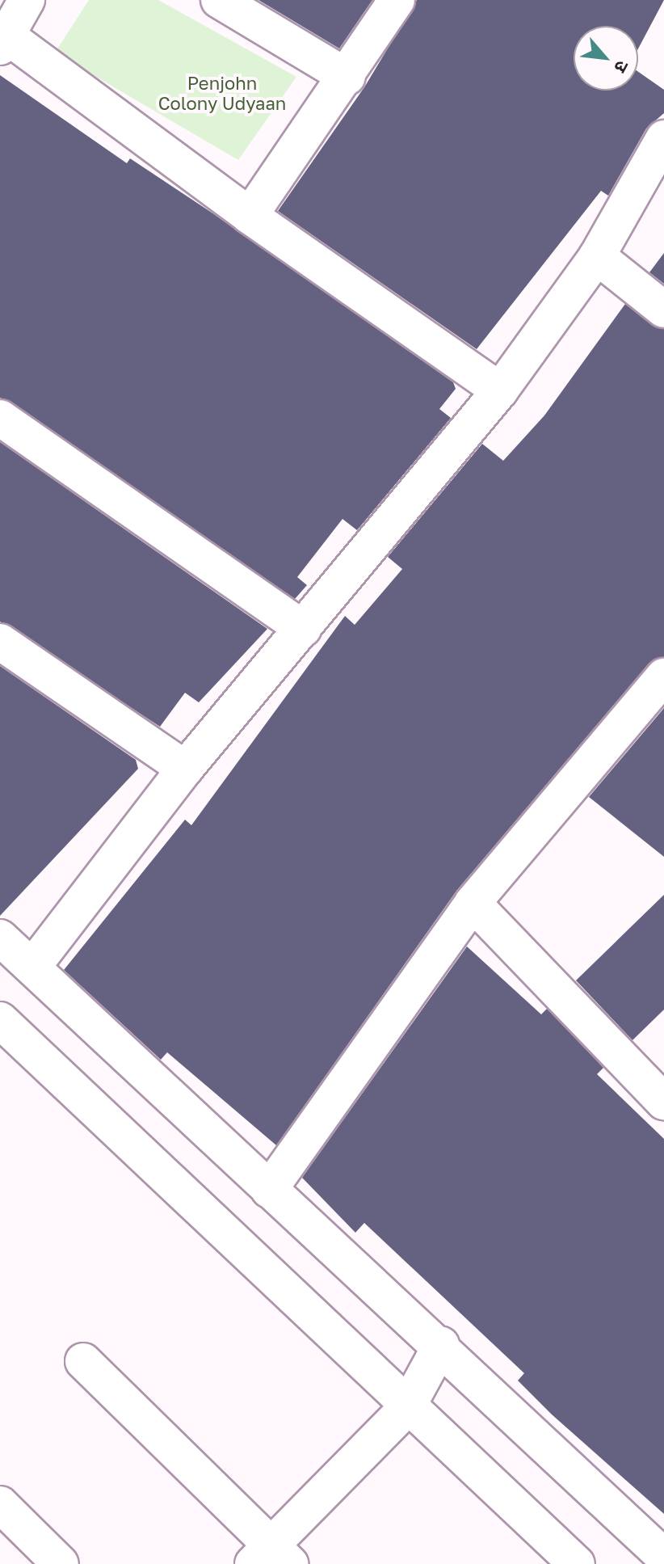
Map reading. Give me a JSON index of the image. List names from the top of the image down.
{
  "parks": ["Penjohn Colony Udyaan"],
  "north": "bottom right"
}
